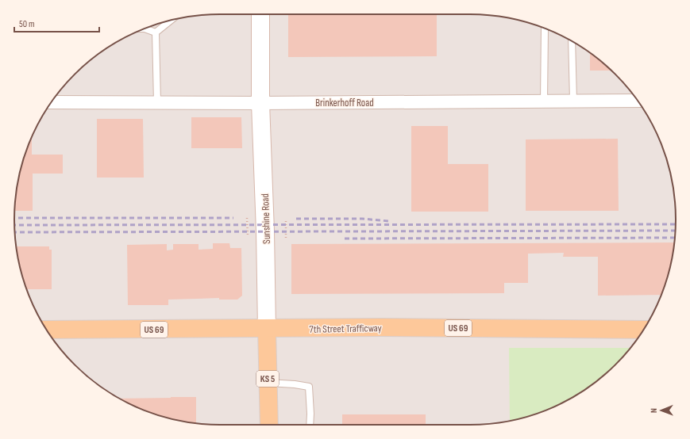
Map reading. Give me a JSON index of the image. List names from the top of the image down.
{
  "streets": {
    "main road": [
      "Sunshine Road",
      "7th Street Trafficway",
      "US 69",
      "KS 5"
    ],
    "street": ["Brinkerhoff Road"]
  },
  "crossings": [
    ["Brinkerhoff Road", "Sunshine Road"],
    ["Sunshine Road", "7th Street Trafficway"]
  ],
  "scale_bar": "50 m",
  "north": "left"
}
